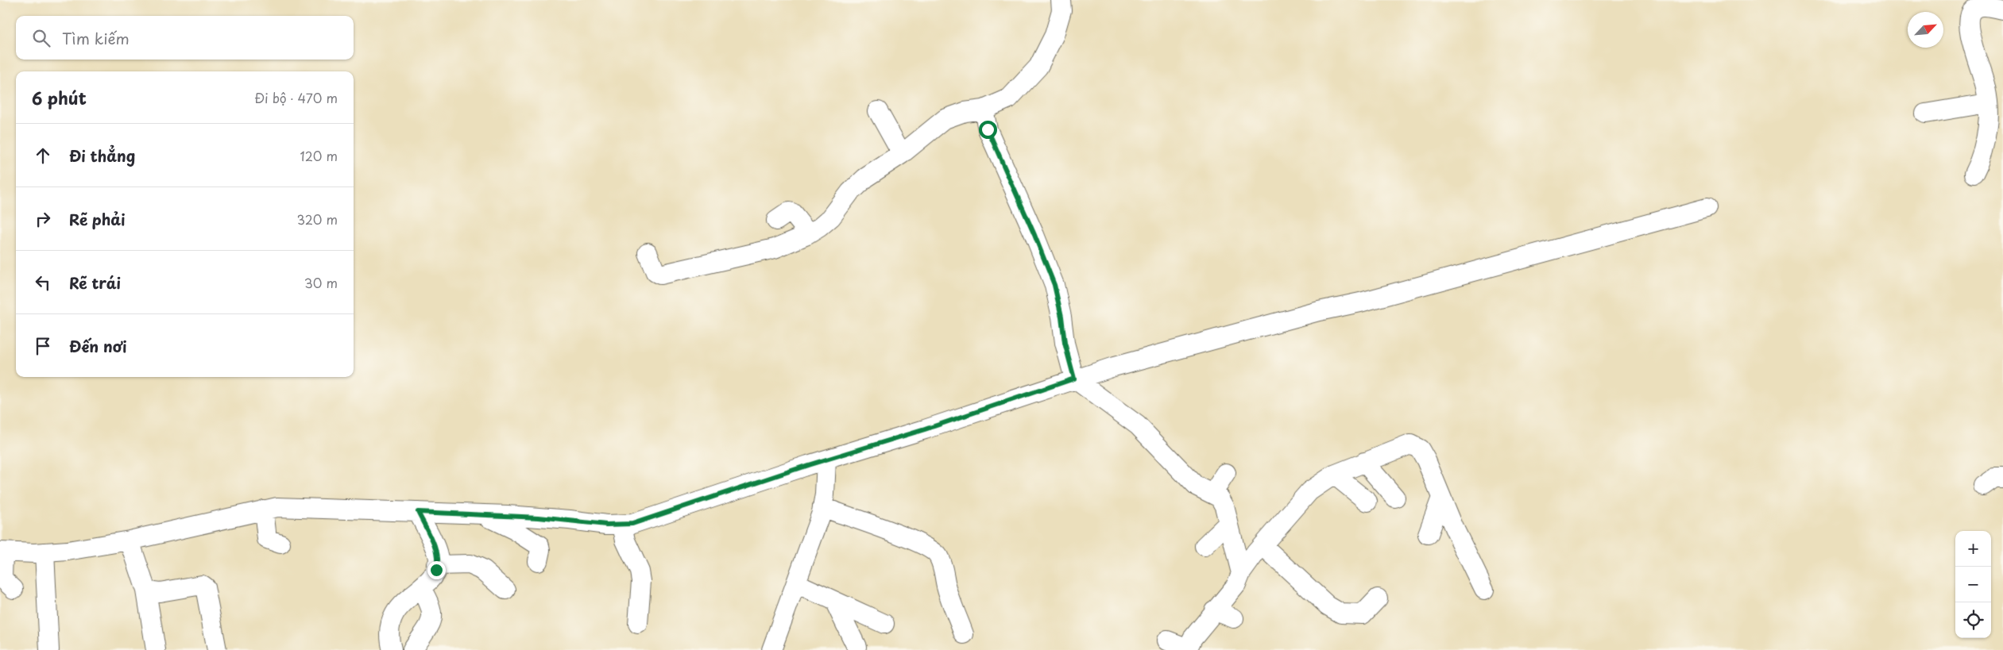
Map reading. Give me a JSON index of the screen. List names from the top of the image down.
{
  "north": "top right",
  "page": {
    "search": "Tìm kiếm",
    "heading": ["6 phút", "Đi bộ · 470 m"],
    "list": [
      ["Đi thẳng", "120 m"],
      ["Rẽ phải", "320 m"],
      ["Rẽ trái", "30 m"],
      "Đến nơi"
    ],
    "map_buttons": ["+", "−"]
  }
}
